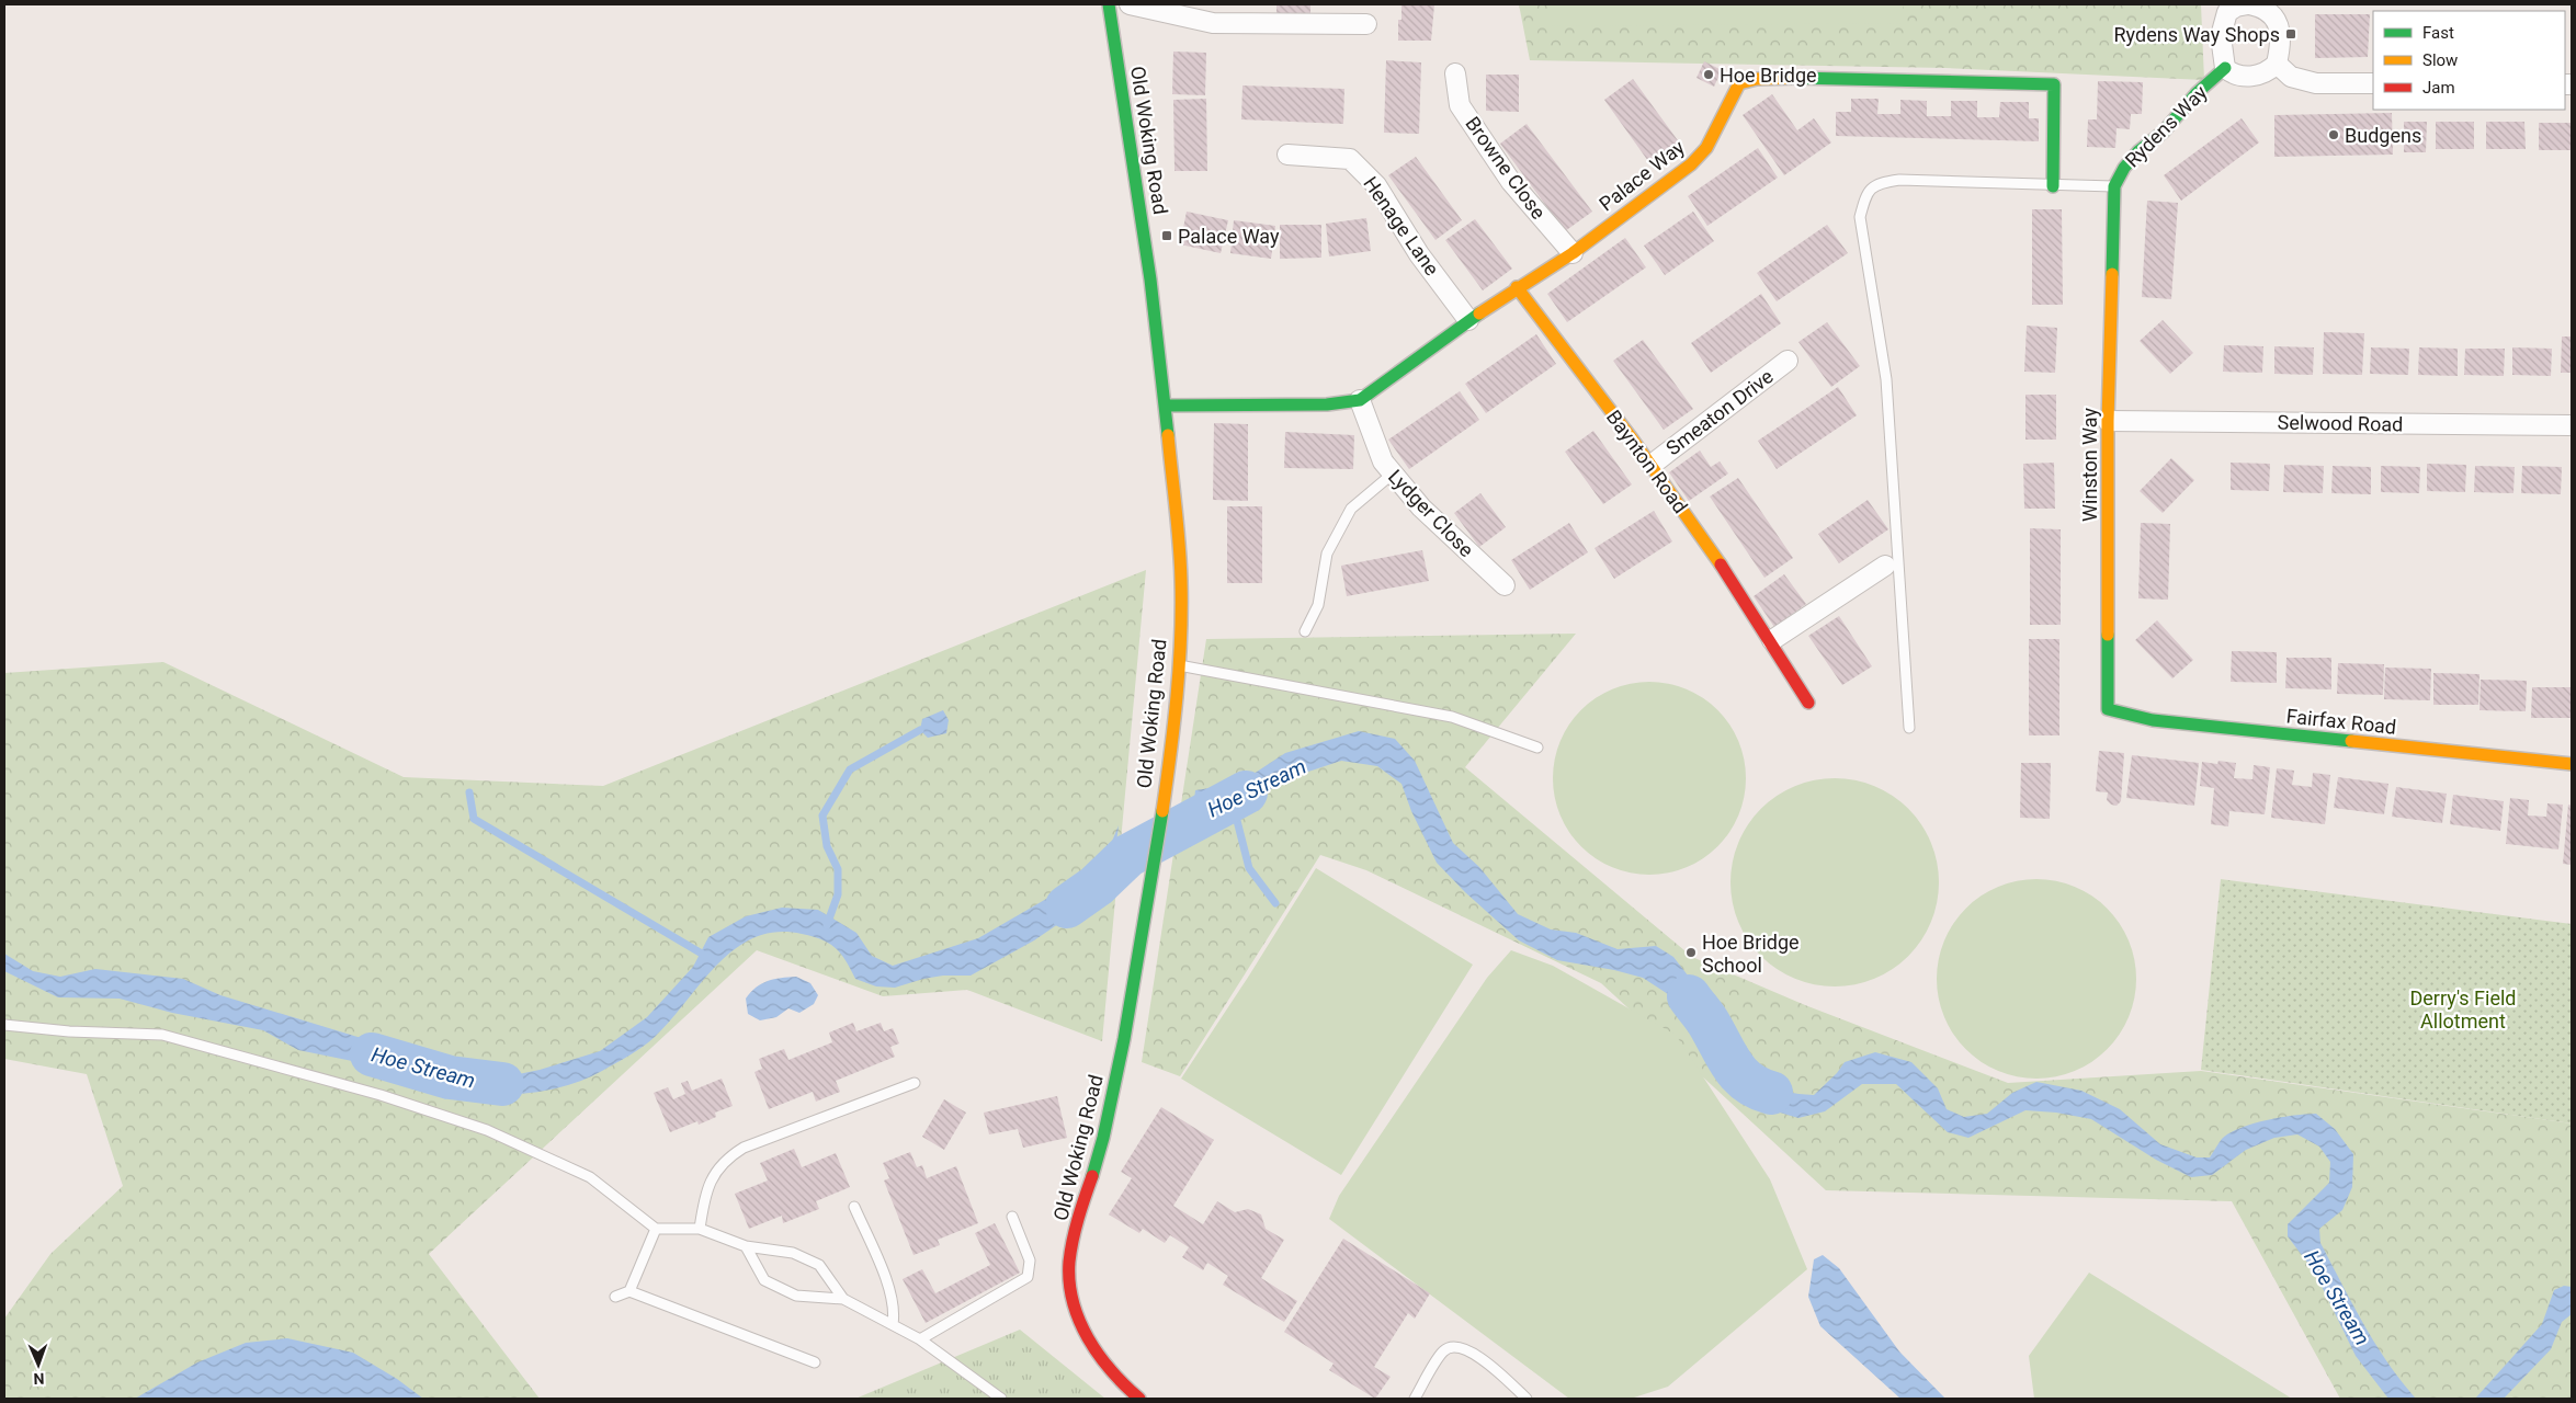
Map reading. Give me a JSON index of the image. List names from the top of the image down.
{
  "streets": {
    "street": [
      "Rydens Way",
      "Old Woking Road",
      "Browne Close",
      "Palace Way",
      "Henage Lane",
      "Smeaton Drive",
      "Selwood Road",
      "Baynton Road",
      "Winston Way",
      "Lydger Close",
      "Fairfax Road"
    ]
  },
  "crossings": [
    ["Rydens Way", "Winston Way"],
    ["Old Woking Road", "Palace Way"],
    ["Browne Close", "Palace Way"],
    ["Palace Way", "Henage Lane"],
    ["Palace Way", "Baynton Road"],
    ["Palace Way", "Lydger Close"],
    ["Smeaton Drive", "Baynton Road"],
    ["Selwood Road", "Winston Way"],
    ["Winston Way", "Fairfax Road"]
  ],
  "water": ["Hoe Stream"],
  "parks": ["Derry's Field Allotment"],
  "places": {
    "transit": ["Rydens Way Shops", "Palace Way"],
    "other": ["Hoe Bridge", "Budgens", "Hoe Bridge School"]
  },
  "legend": ["Fast", "Slow", "Jam"],
  "north": "bottom"
}
